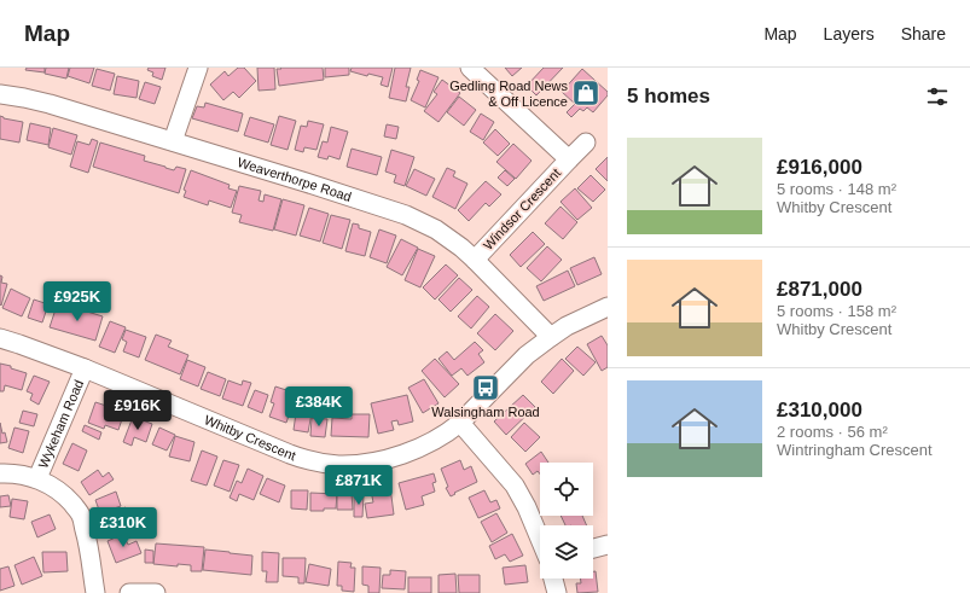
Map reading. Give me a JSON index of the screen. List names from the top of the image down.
{
  "streets": {
    "street": [
      "Weaverthorpe Road",
      "Windsor Crescent",
      "Wykeham Road",
      "Whitby Crescent"
    ]
  },
  "crossings": [
    ["Weaverthorpe Road", "Windsor Crescent"],
    ["Weaverthorpe Road", "Whitby Crescent"],
    ["Wykeham Road", "Whitby Crescent"]
  ],
  "places": {
    "shop": ["Gedling Road News & Off Licence"],
    "bus stop": ["Walsingham Road"]
  },
  "page": {
    "header": "Map",
    "nav": ["Map", "Layers", "Share"],
    "heading": "5 homes",
    "list": [
      {
        "name": "£916,000",
        "note": "5 rooms · 148 m² · Whitby Crescent"
      },
      {
        "name": "£871,000",
        "note": "5 rooms · 158 m² · Whitby Crescent"
      },
      {
        "name": "£310,000",
        "note": "2 rooms · 56 m² · Wintringham Crescent"
      }
    ],
    "price": [
      "£925K",
      "£384K",
      "£916K",
      "£871K",
      "£310K"
    ]
  }
}
